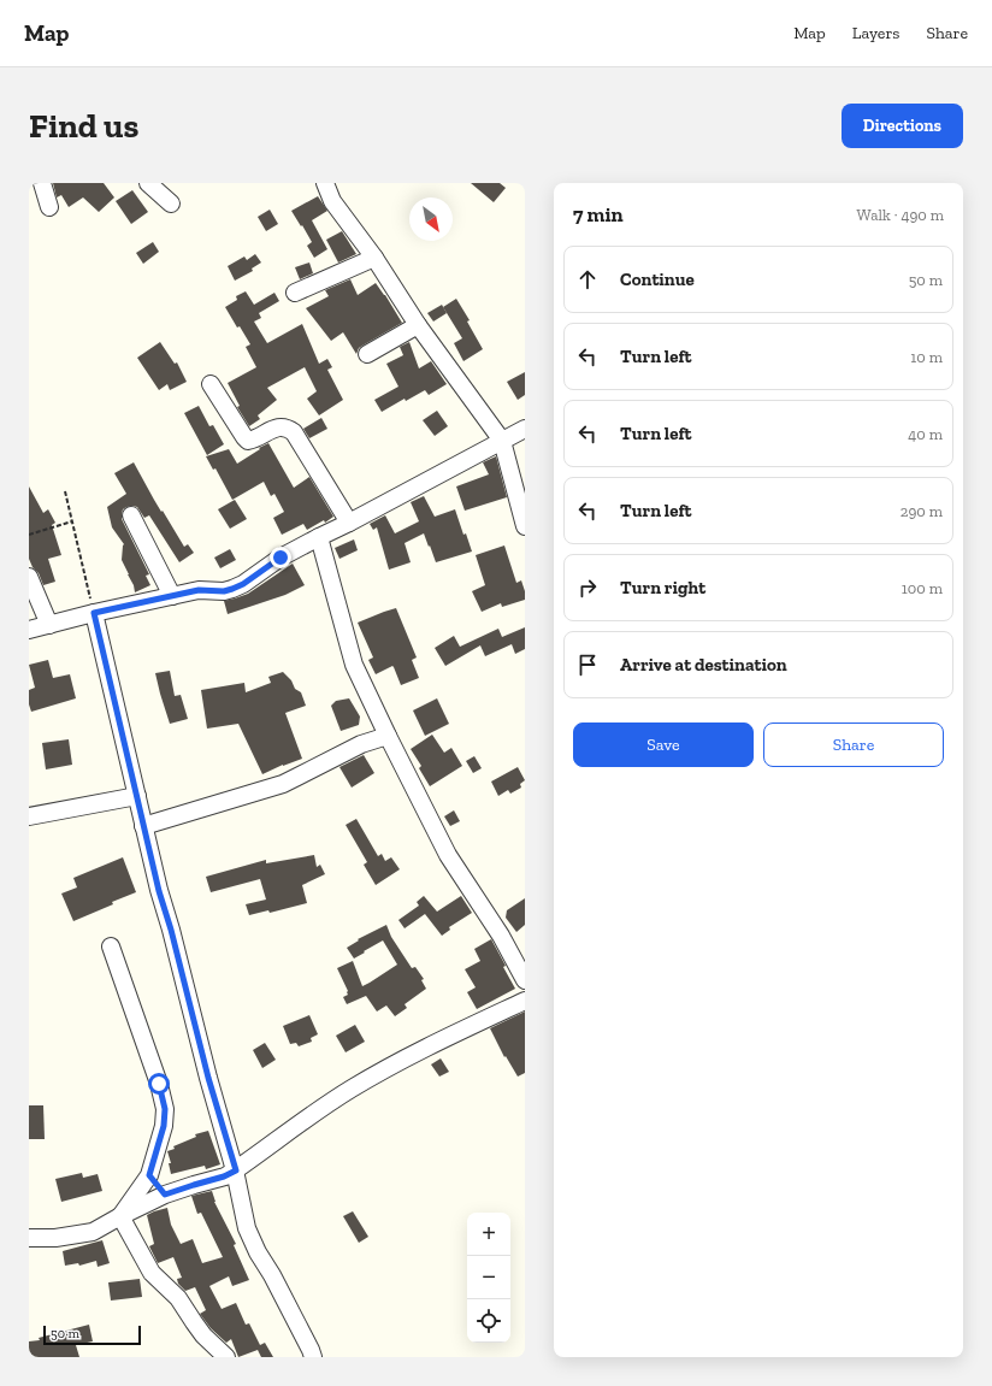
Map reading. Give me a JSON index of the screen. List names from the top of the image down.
{
  "scale_bar": "50 m",
  "north": "bottom right",
  "page": {
    "header": "Map",
    "nav": ["Map", "Layers", "Share"],
    "buttons": [
      "Directions",
      ["Save", "Share"]
    ],
    "title": "Find us",
    "heading": ["7 min", "Walk · 490 m"],
    "list": [
      ["Continue", "50 m"],
      ["Turn left", "10 m"],
      ["Turn left", "40 m"],
      ["Turn left", "290 m"],
      ["Turn right", "100 m"],
      "Arrive at destination"
    ],
    "map_buttons": ["+", "−"],
    "scale": "50 m"
  }
}
